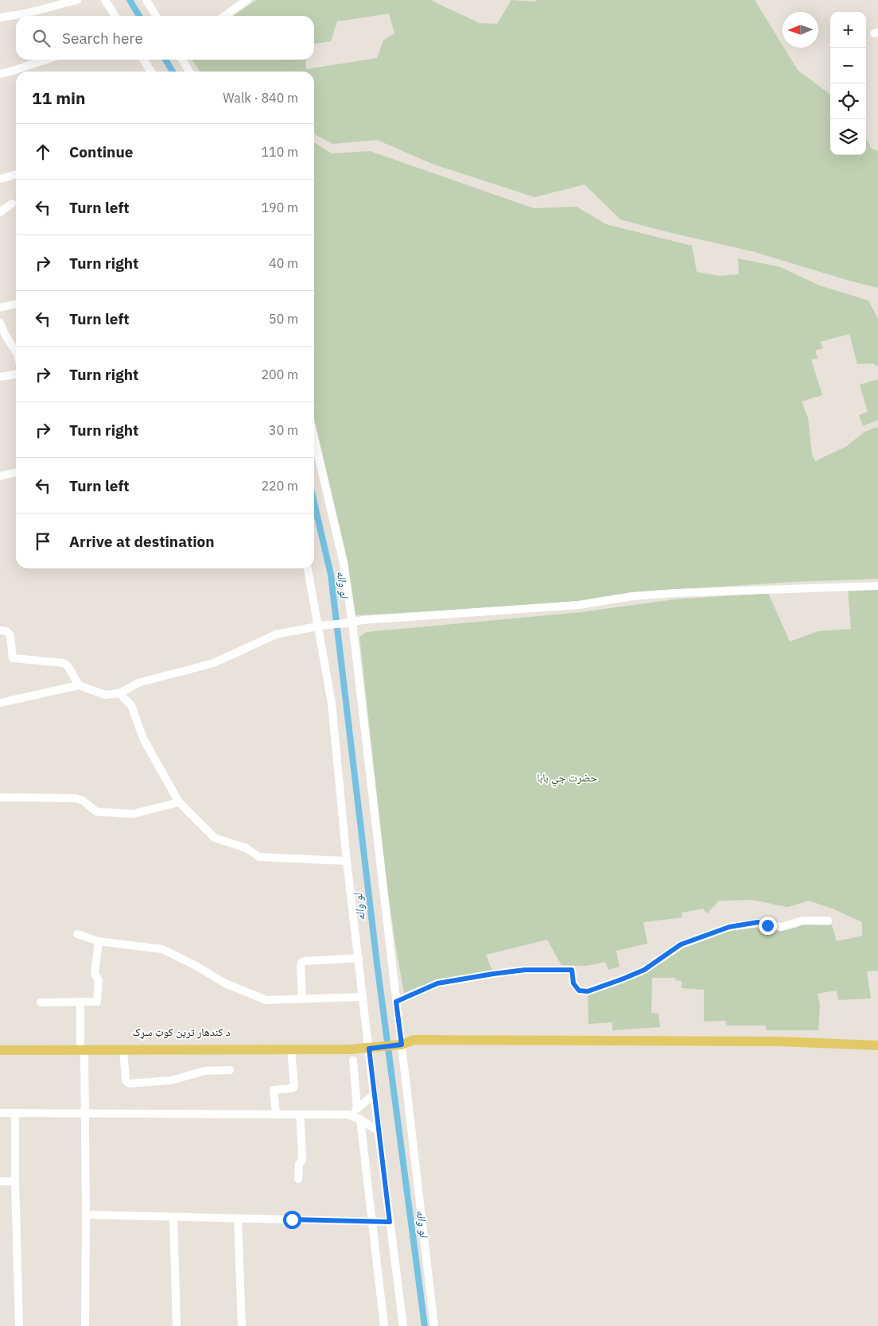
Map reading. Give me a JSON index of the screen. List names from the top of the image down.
{
  "streets": {
    "main road": ["د کندهار ترين کوټ سړک"]
  },
  "water": ["لو واله"],
  "parks": ["حضرت جي بابا"],
  "north": "left",
  "page": {
    "map_buttons": ["+", "−"],
    "search": "Search here",
    "heading": ["11 min", "Walk · 840 m"],
    "list": [
      ["Continue", "110 m"],
      ["Turn left", "190 m"],
      ["Turn right", "40 m"],
      ["Turn left", "50 m"],
      ["Turn right", "200 m"],
      ["Turn right", "30 m"],
      ["Turn left", "220 m"],
      "Arrive at destination"
    ]
  }
}
